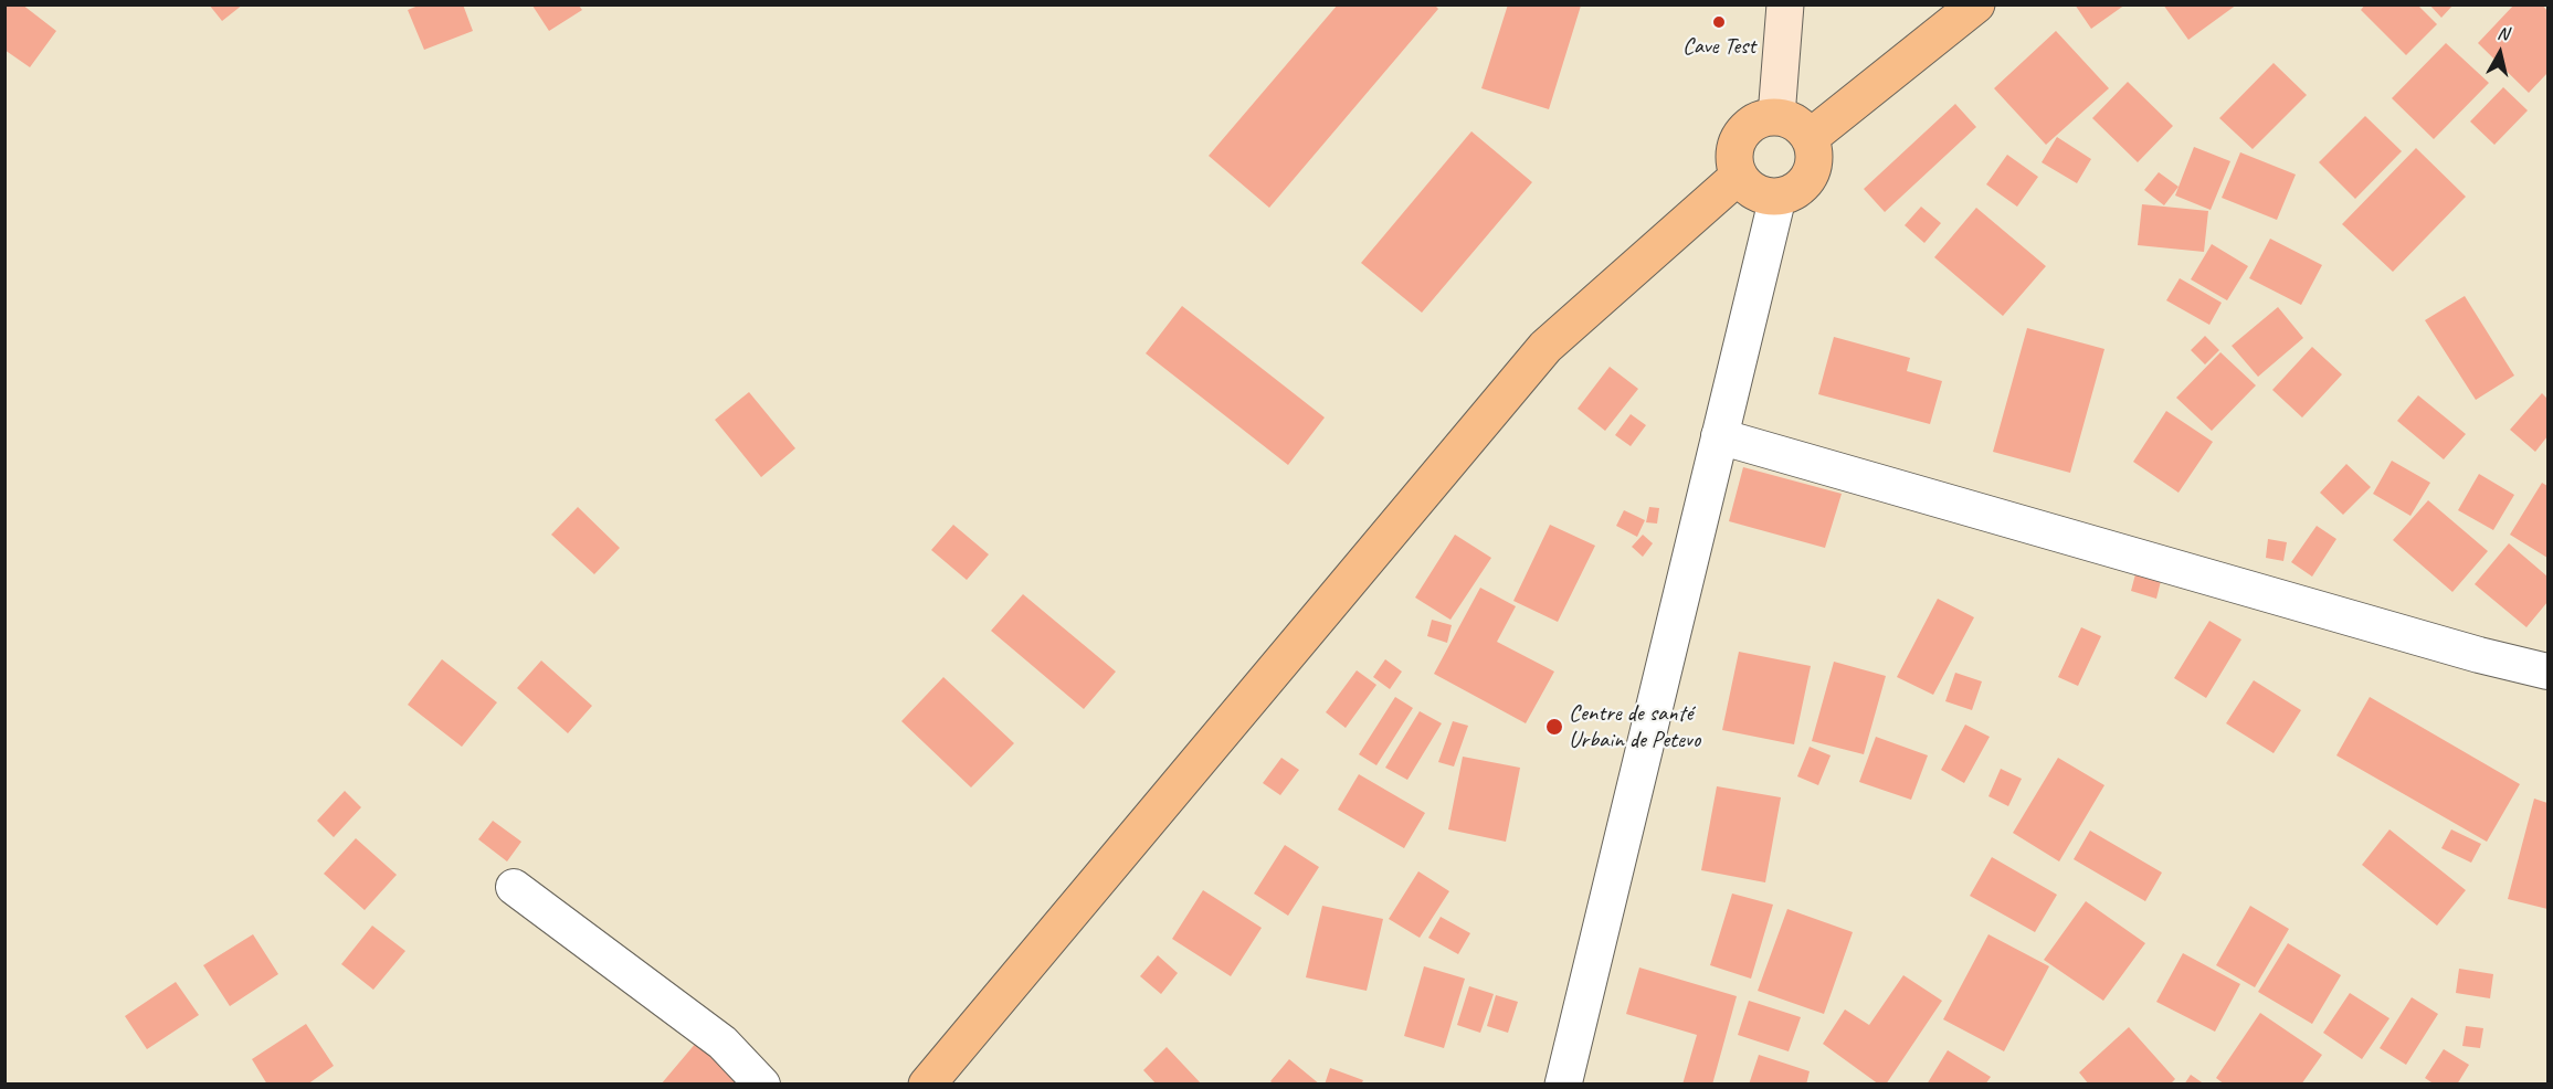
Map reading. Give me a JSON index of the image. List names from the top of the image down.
{
  "places": ["Cave Test", "Centre de santé Urbain de Petevo"],
  "north": "top"
}
